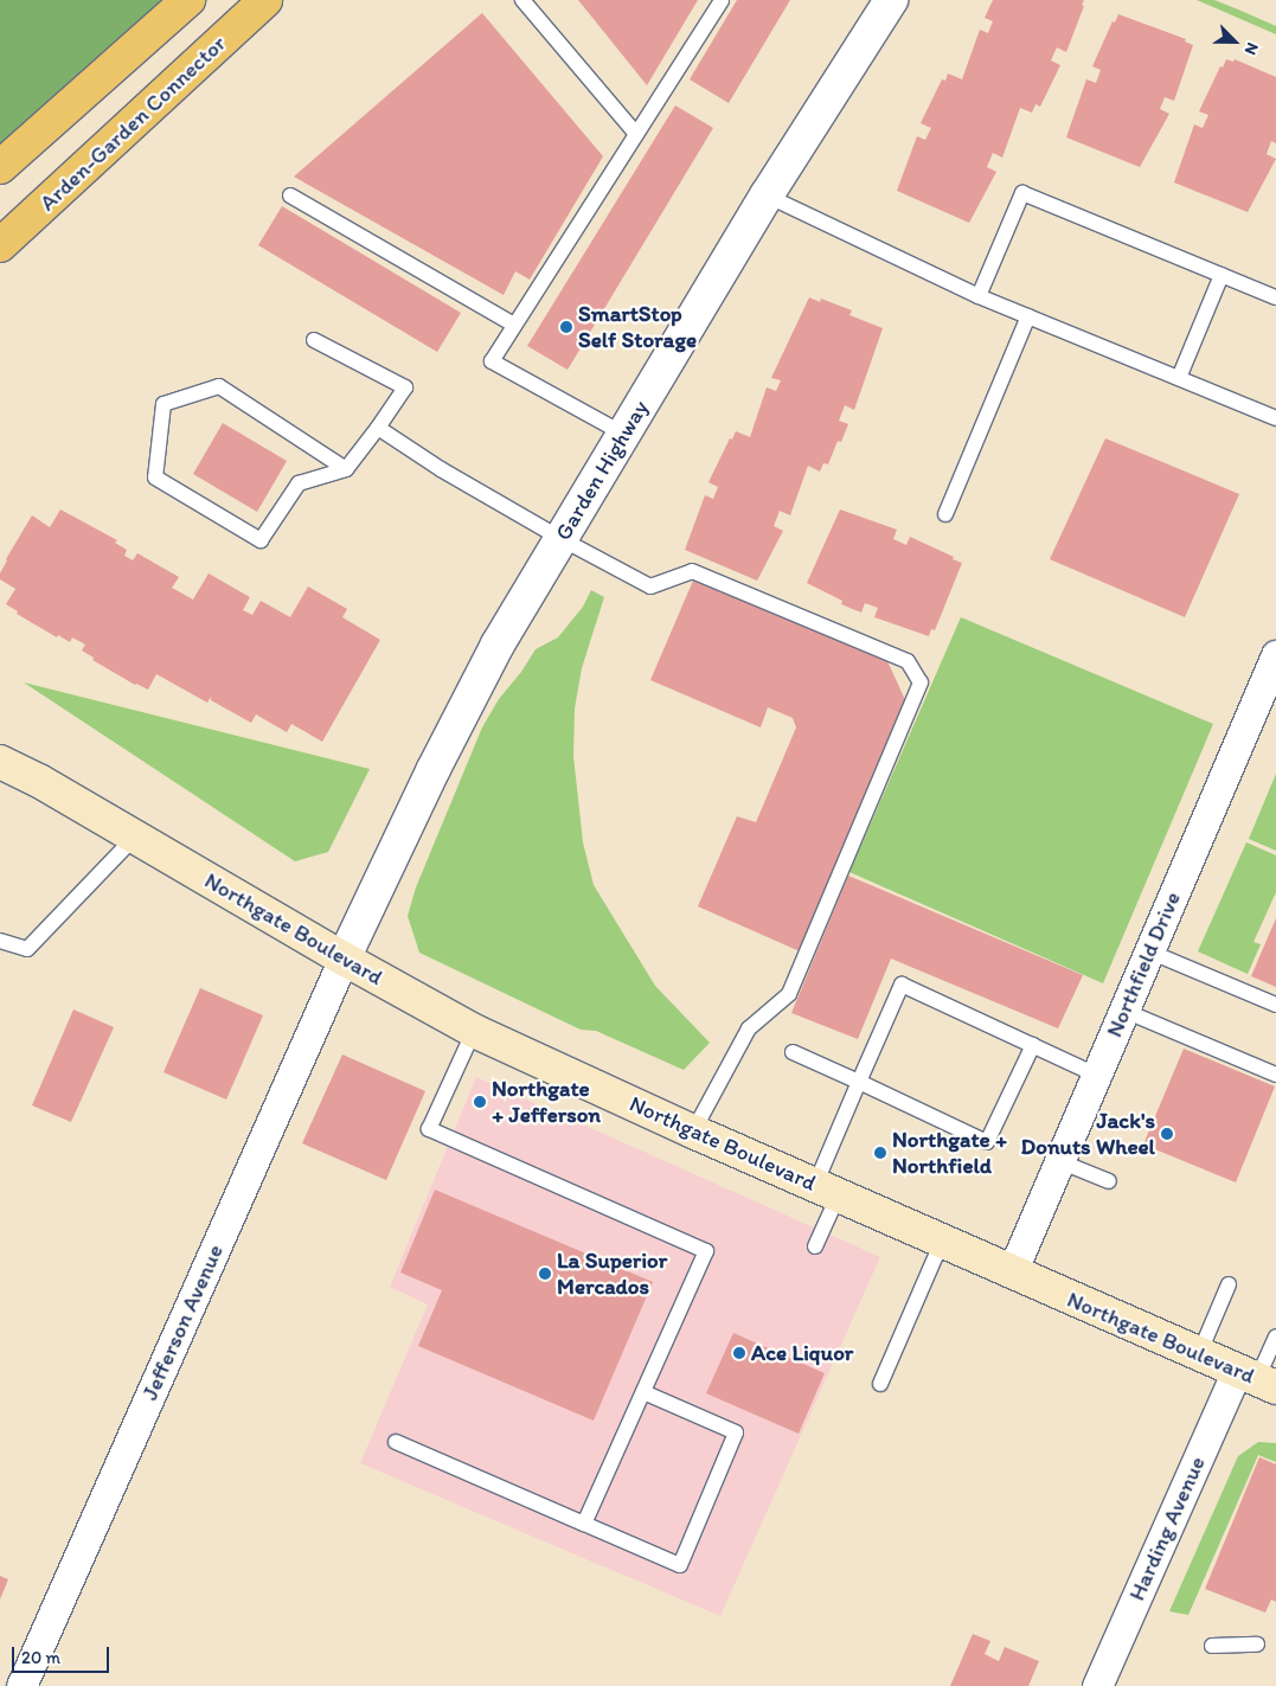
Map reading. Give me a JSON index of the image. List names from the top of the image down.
{
  "streets": {
    "main road": ["Arden-Garden Connector", "Northgate Boulevard"],
    "street": [
      "Garden Highway",
      "Northfield Drive",
      "Jefferson Avenue",
      "Harding Avenue"
    ]
  },
  "crossings": [
    ["Garden Highway", "Northgate Boulevard"],
    ["Garden Highway", "Jefferson Avenue"],
    ["Northgate Boulevard", "Northfield Drive"],
    ["Northgate Boulevard", "Jefferson Avenue"],
    ["Northgate Boulevard", "Harding Avenue"]
  ],
  "places": [
    "SmartStop Self Storage",
    "Northgate + Jefferson",
    "Jack's Donuts Wheel",
    "Northgate + Northfield",
    "La Superior Mercados",
    "Ace Liquor"
  ],
  "scale_bar": "20 m",
  "north": "bottom right"
}
